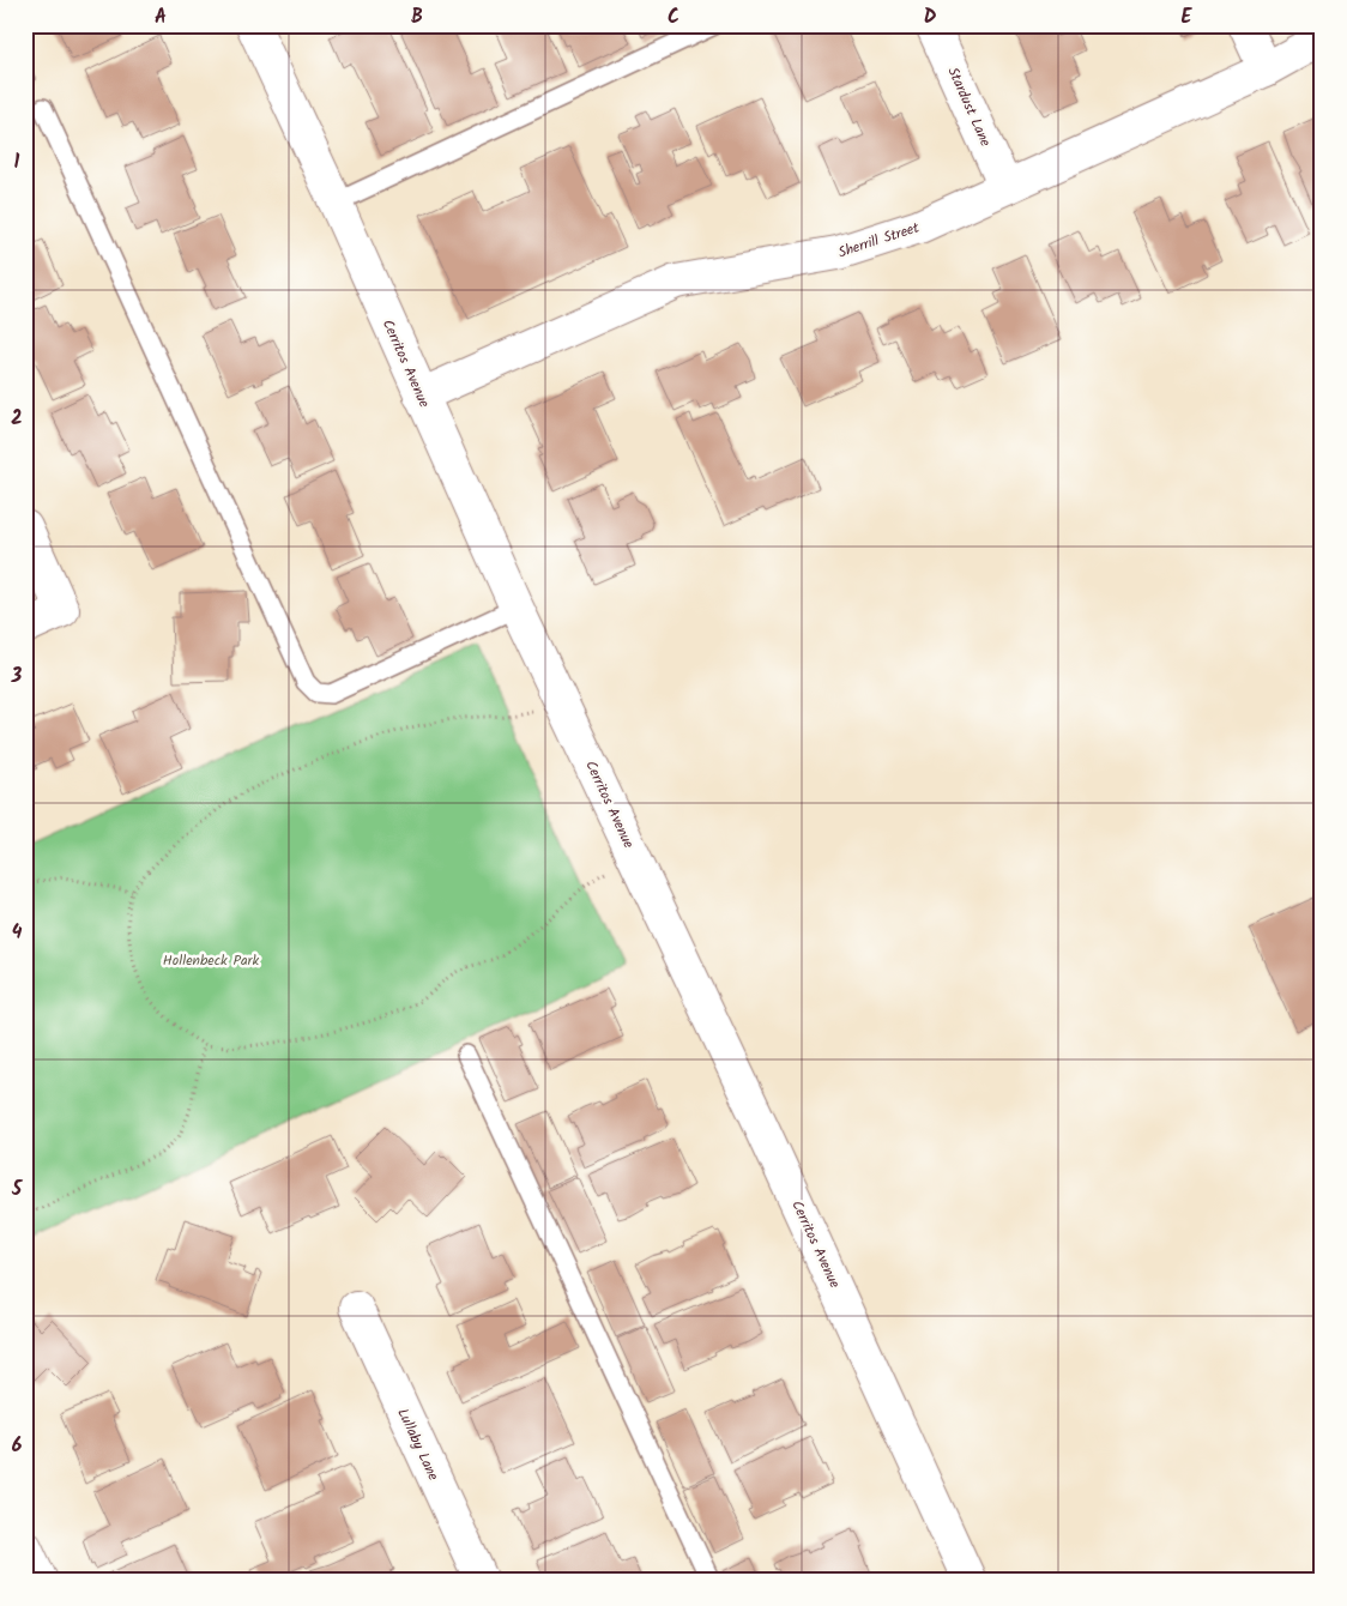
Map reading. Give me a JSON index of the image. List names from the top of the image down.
{
  "streets": {
    "street": [
      "Stardust Lane",
      "Sherrill Street",
      "Cerritos Avenue",
      "Lullaby Lane"
    ]
  },
  "crossings": [
    ["Stardust Lane", "Sherrill Street"],
    ["Sherrill Street", "Cerritos Avenue"]
  ],
  "parks": ["Hollenbeck Park"],
  "grid": {
    "columns": [
      "A",
      "B",
      "C",
      "D",
      "E"
    ],
    "rows": [
      "1",
      "2",
      "3",
      "4",
      "5",
      "6"
    ]
  }
}
